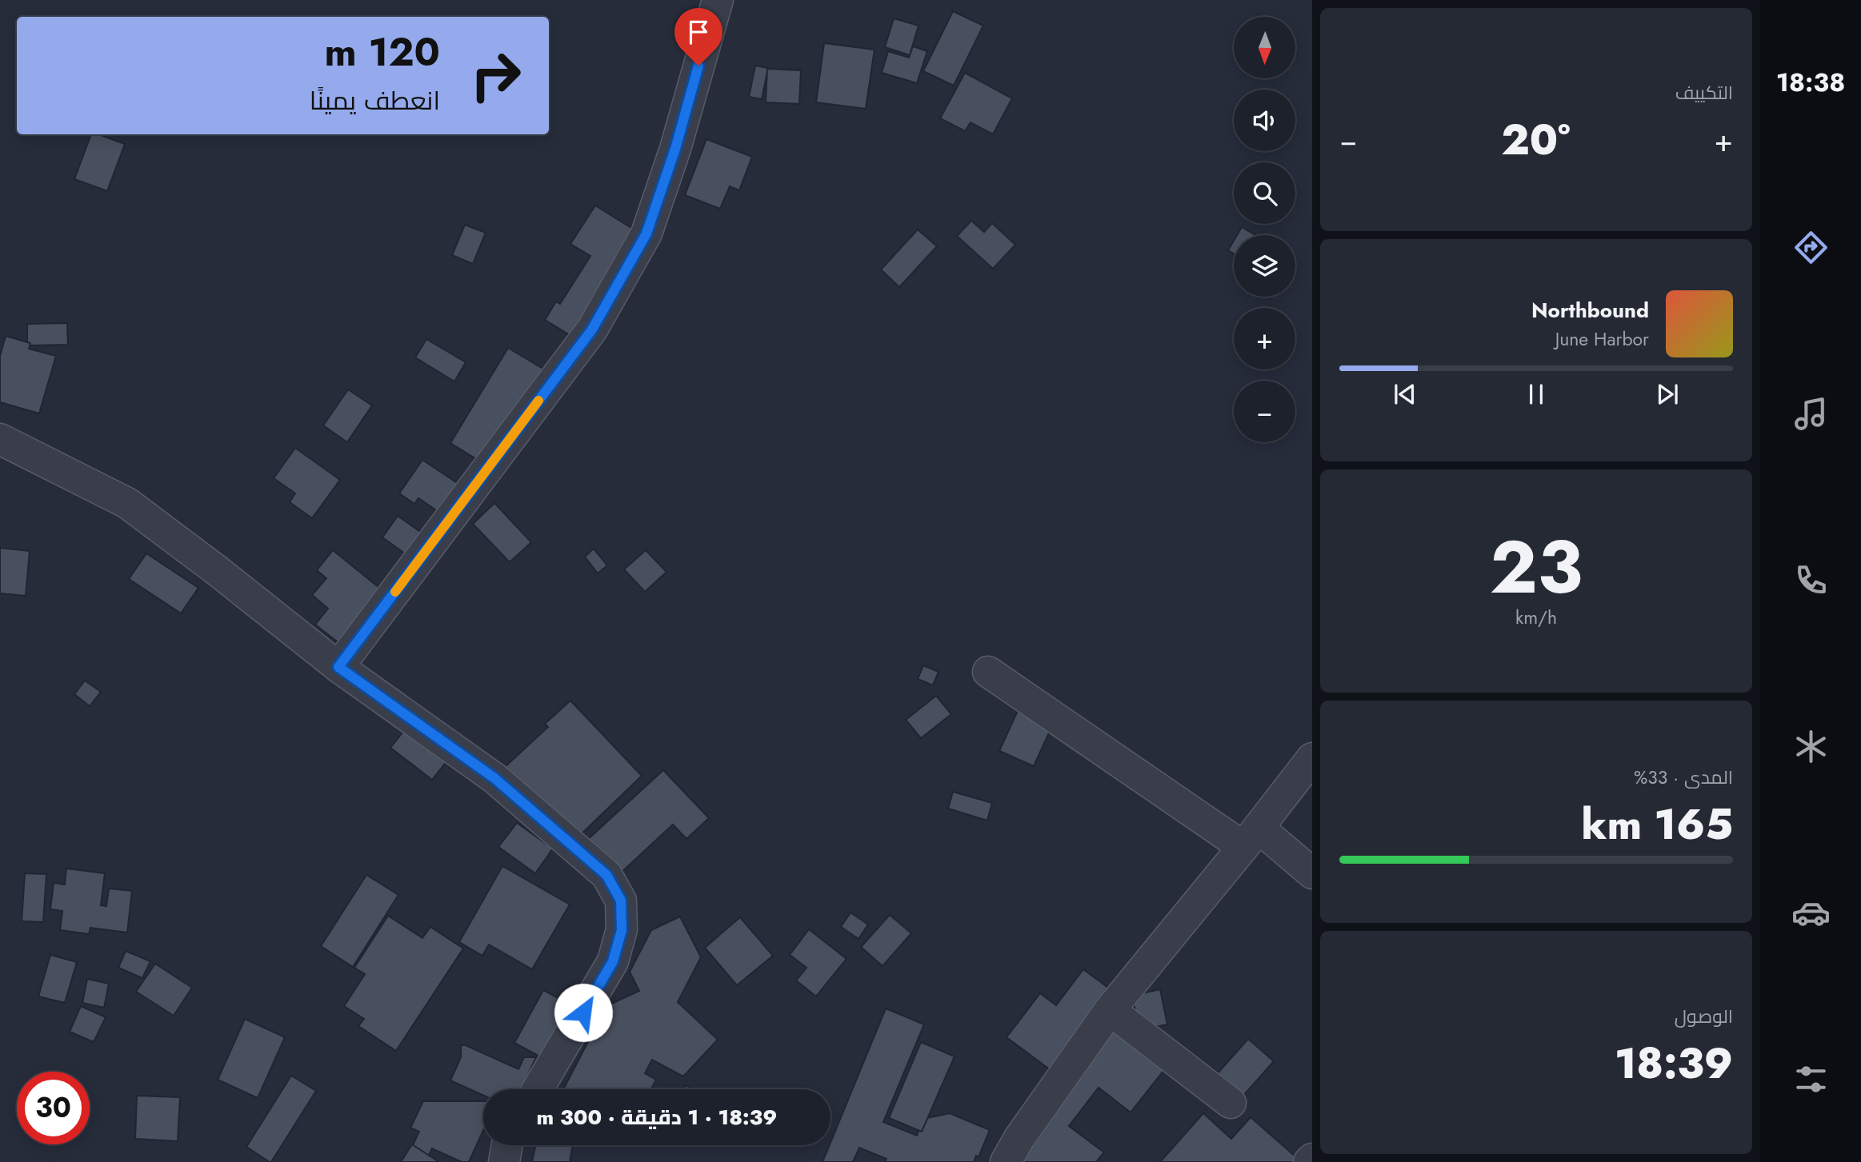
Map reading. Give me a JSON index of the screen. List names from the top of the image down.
{
  "north": "bottom",
  "page": {
    "tabs": "18:38",
    "tile": [
      "التكييف",
      ["23", "km/h"],
      ["المدى · 33%", "165 km"],
      ["الوصول", "18:39"]
    ],
    "map_buttons": ["+", "−"],
    "turn": ["120 m", "انعطف يمينًا"],
    "heat": ["−", "20°", "+"],
    "song": ["Northbound", "June Harbor"],
    "limit": "30",
    "trip": "18:39 · 1 دقيقة · 300 m"
  }
}
